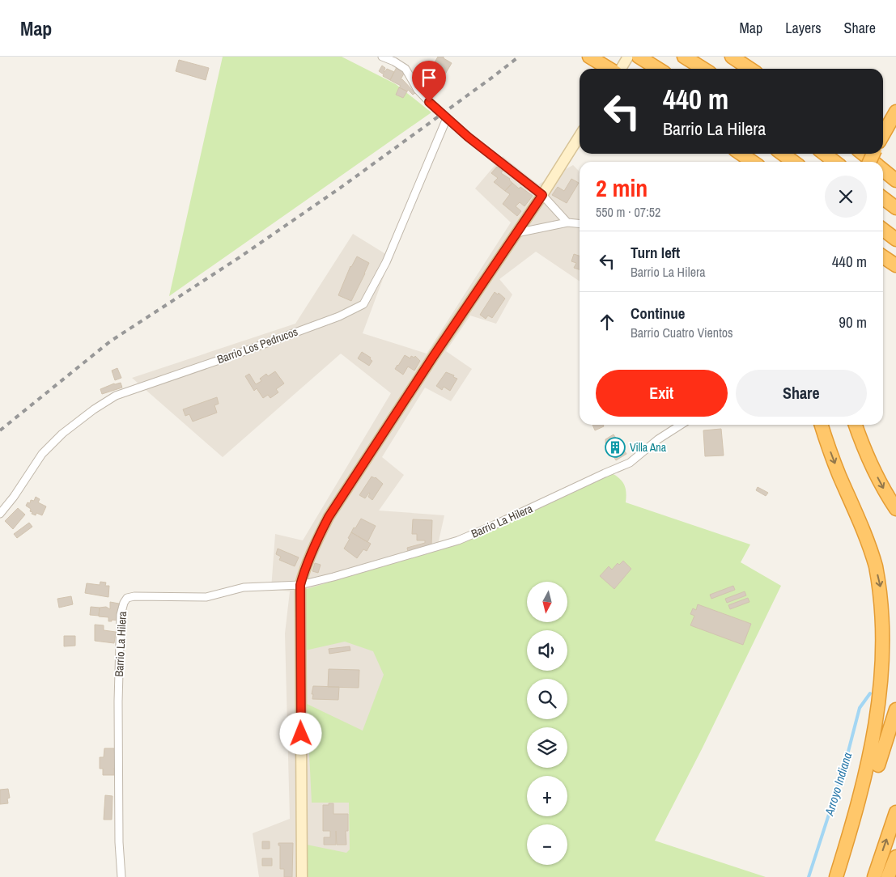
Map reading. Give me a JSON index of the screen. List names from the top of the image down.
{
  "streets": {
    "street": ["Barrio Los Pedrucos", "Barrio La Hilera"]
  },
  "water": ["Arroyo Indiana"],
  "places": {
    "building": ["Villa Ana"]
  },
  "north": "bottom",
  "page": {
    "header": "Map",
    "nav": ["Map", "Layers", "Share"],
    "turn": ["440 m", "Barrio La Hilera"],
    "heading": ["2 min", "550 m · 07:52"],
    "list": [
      {
        "name": "Turn left",
        "note": "Barrio La Hilera",
        "value": "440 m"
      },
      {
        "name": "Continue",
        "note": "Barrio Cuatro Vientos",
        "value": "90 m"
      }
    ],
    "buttons": ["Exit", "Share"],
    "map_buttons": ["+", "−"]
  }
}
